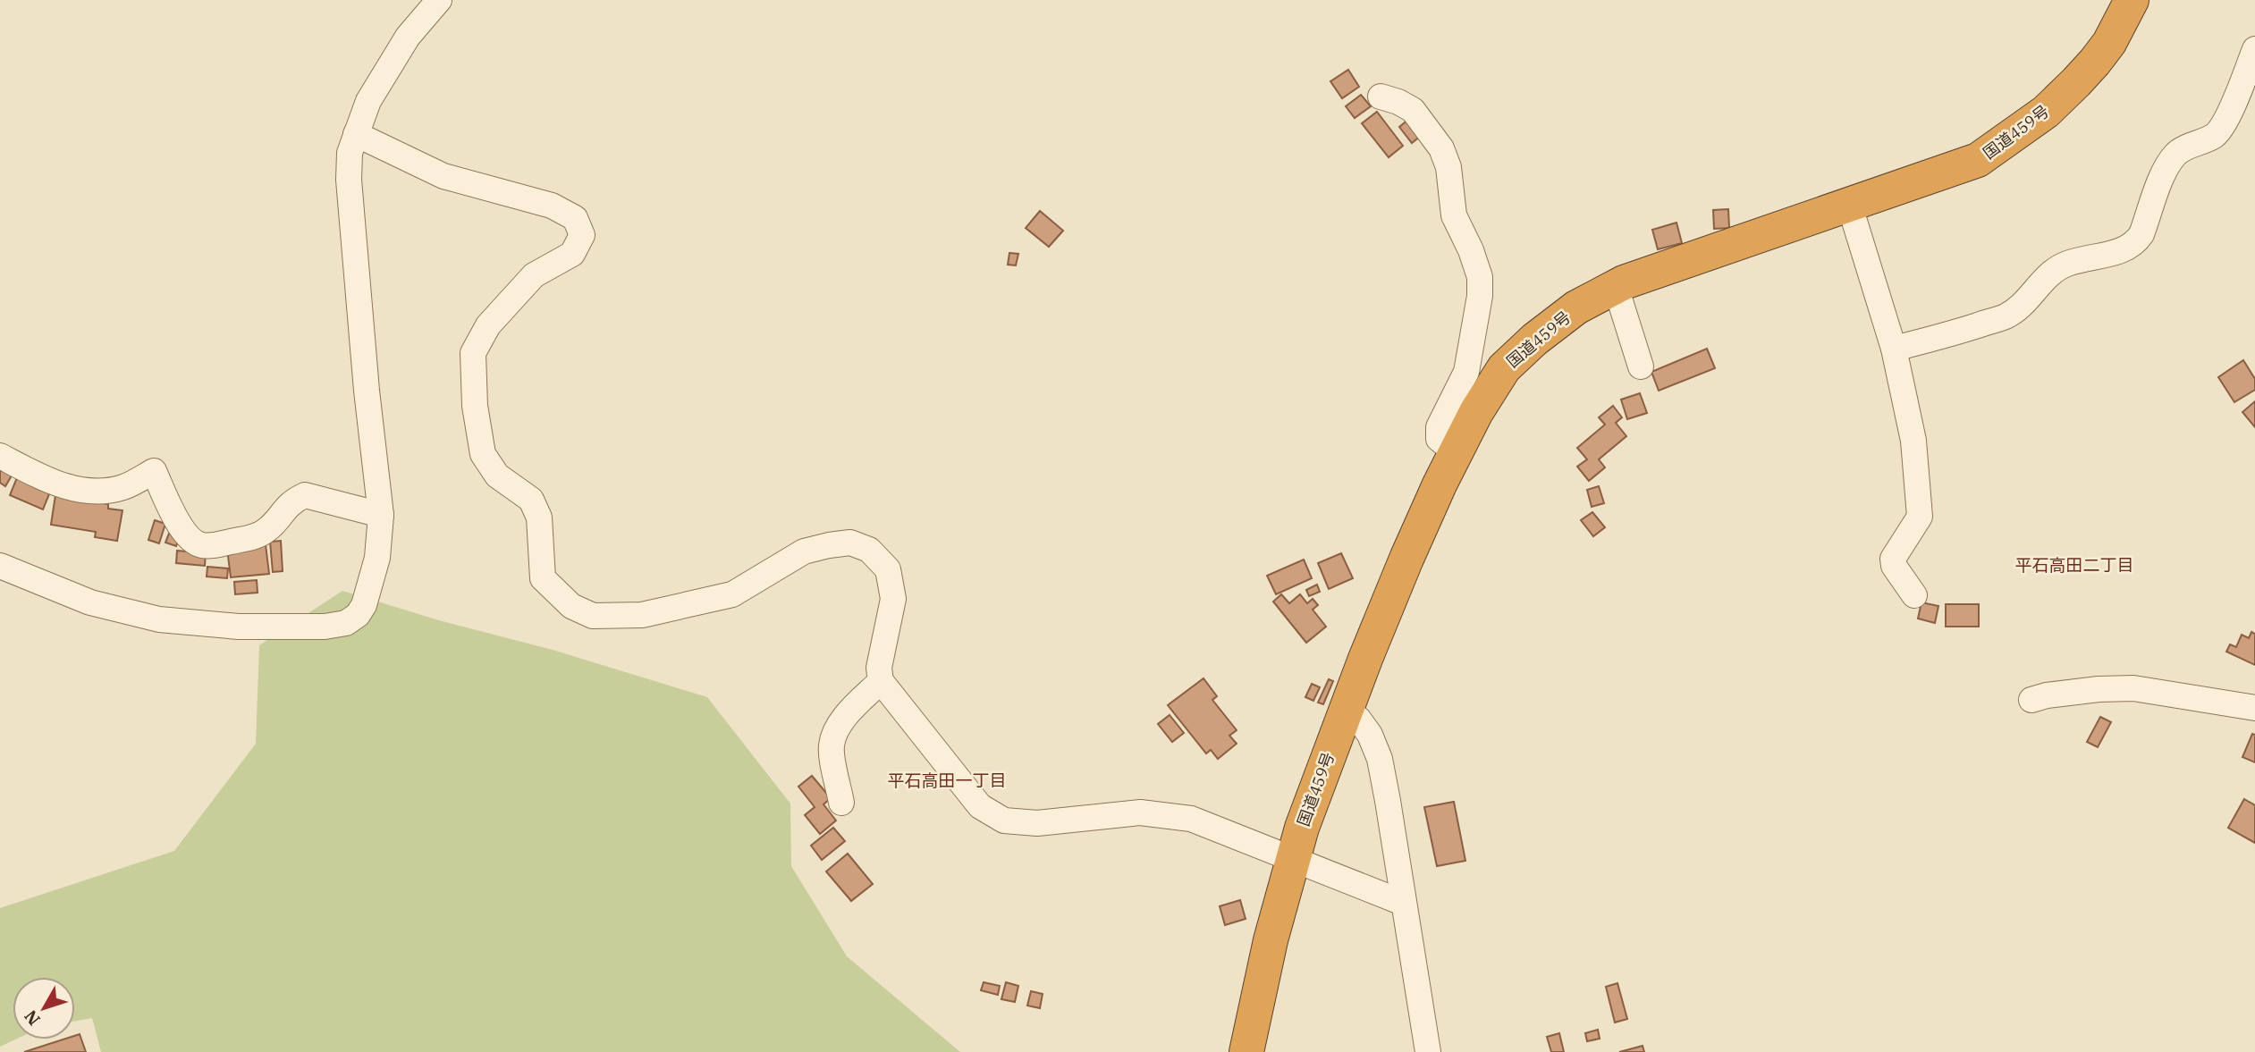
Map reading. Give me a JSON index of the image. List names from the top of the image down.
{
  "streets": {
    "highway": ["国道459号"]
  },
  "districts": ["平石高田二丁目", "平石高田一丁目"],
  "north": "bottom left"
}
